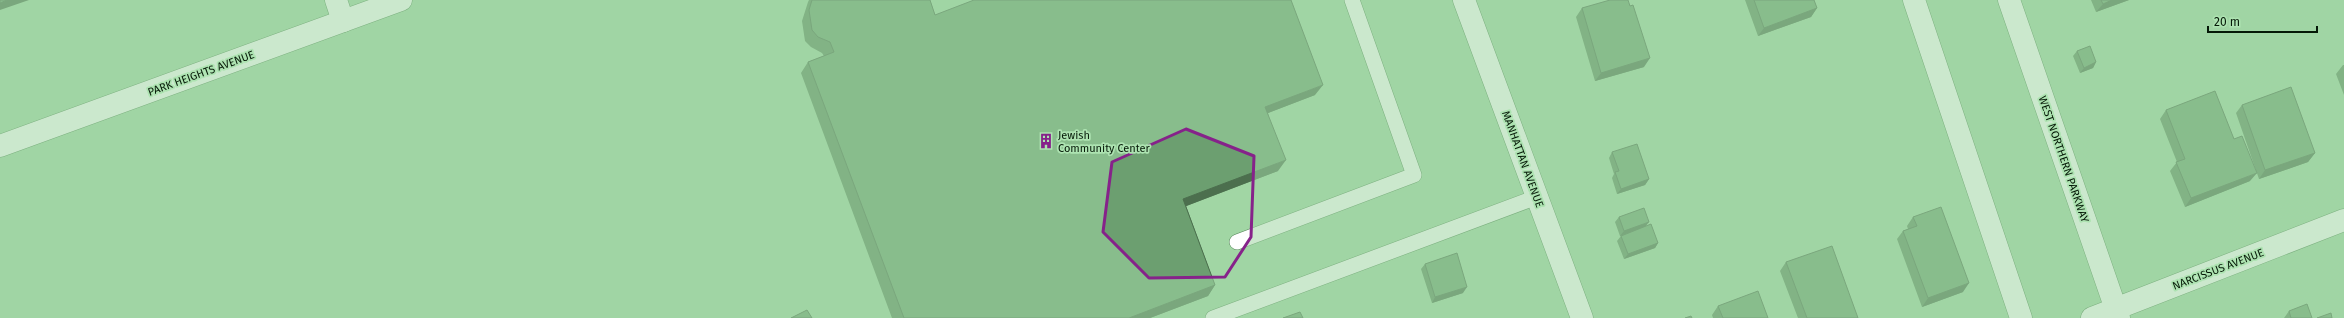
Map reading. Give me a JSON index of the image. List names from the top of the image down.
{
  "streets": {
    "main road": [
      "PARK HEIGHTS AVENUE",
      "MANHATTAN AVENUE",
      "WEST NORTHERN PARKWAY",
      "NARCISSUS AVENUE"
    ]
  },
  "crossings": [
    ["WEST NORTHERN PARKWAY", "NARCISSUS AVENUE"]
  ],
  "places": {
    "building": ["Jewish Community Center"]
  },
  "scale_bar": "20 m"
}
